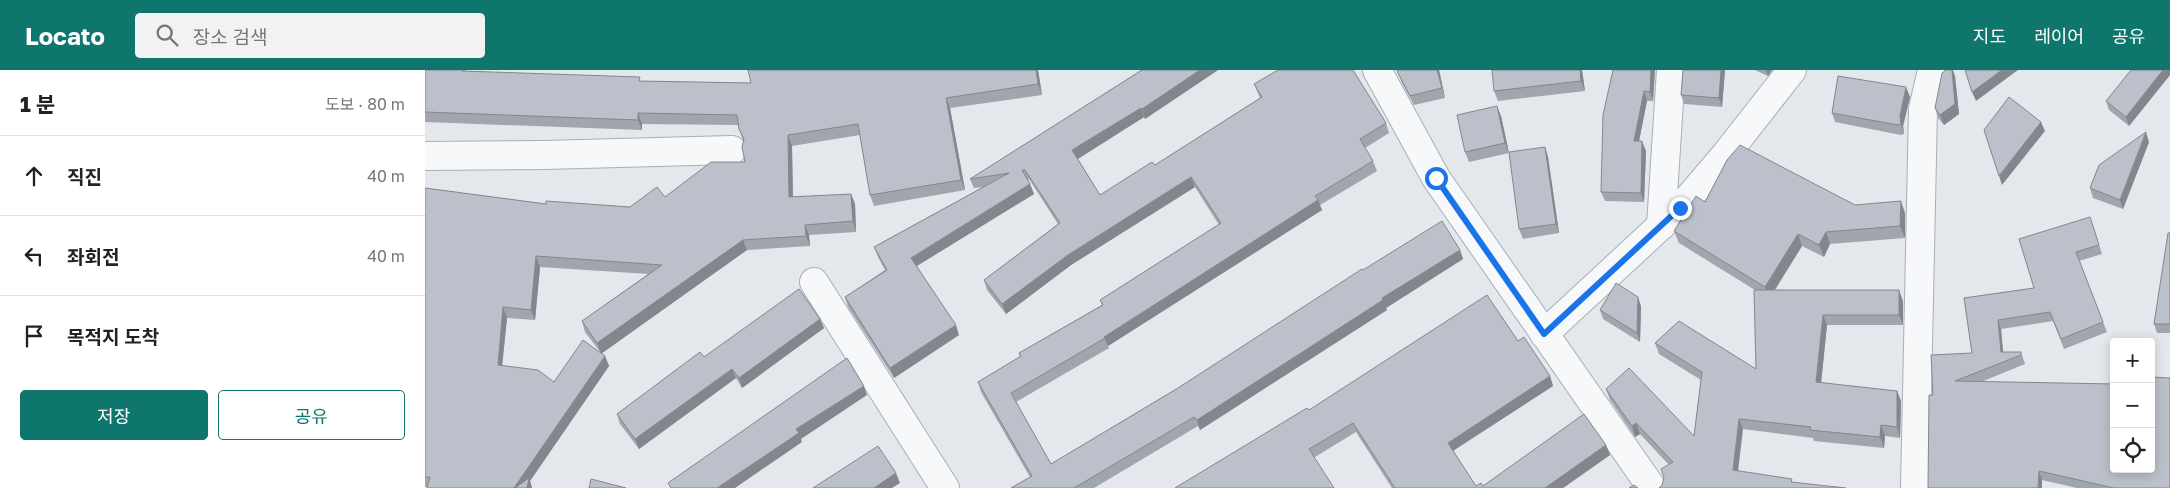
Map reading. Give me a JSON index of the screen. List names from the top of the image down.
{
  "page": {
    "header": "Locato",
    "search": "장소 검색",
    "nav": ["지도", "레이어", "공유"],
    "heading": ["1 분", "도보 · 80 m"],
    "list": [
      ["직진", "40 m"],
      ["좌회전", "40 m"],
      "목적지 도착"
    ],
    "map_buttons": ["+", "−"],
    "buttons": ["저장", "공유"]
  }
}
